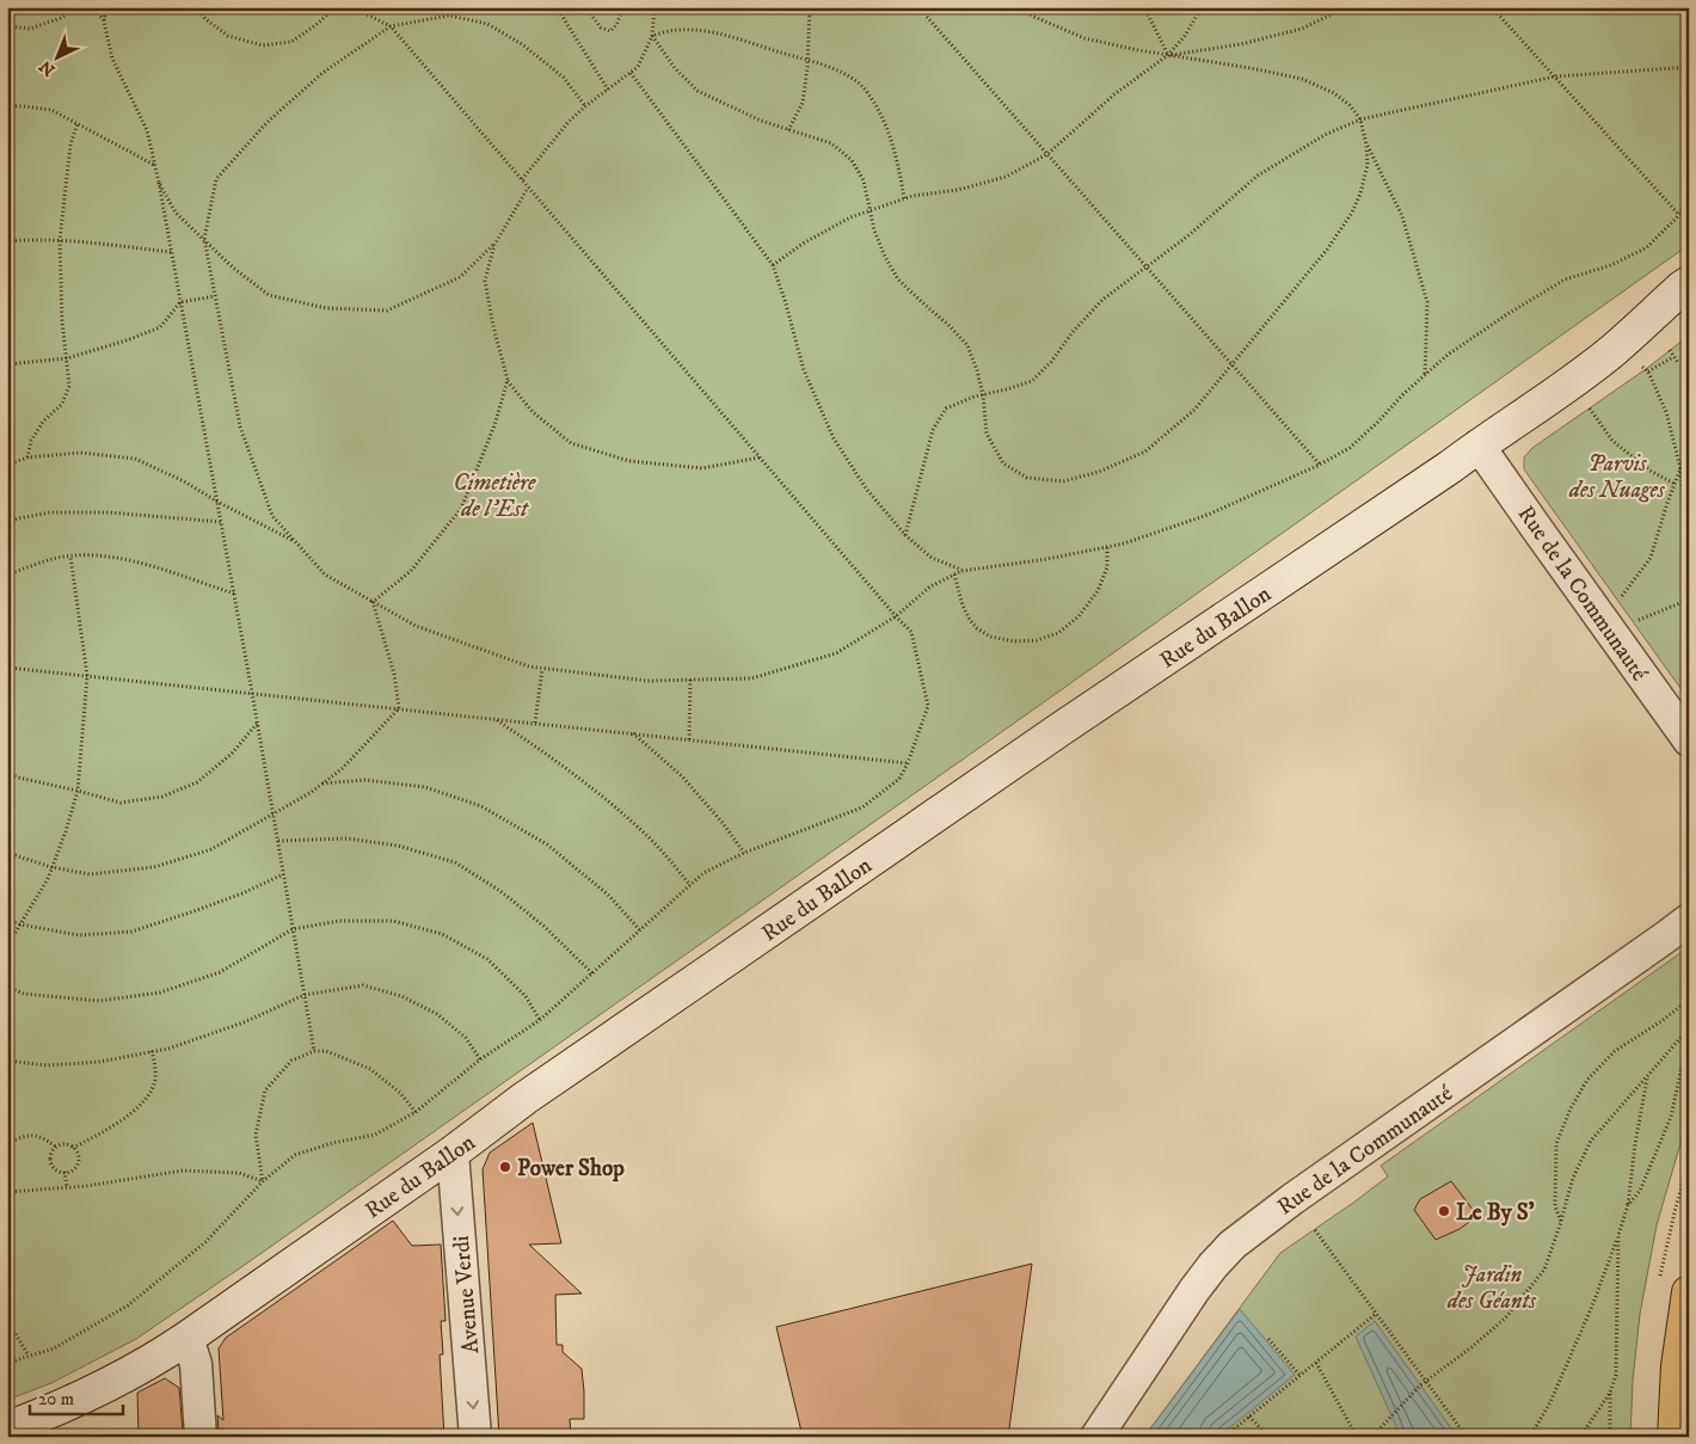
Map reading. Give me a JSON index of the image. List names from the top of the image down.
{
  "streets": {
    "street": ["Rue de la Communauté", "Rue du Ballon", "Avenue Verdi"]
  },
  "crossings": [
    ["Rue de la Communauté", "Rue du Ballon"],
    ["Rue du Ballon", "Avenue Verdi"]
  ],
  "parks": ["Parvis des Nuages", "Cimetière de l'Est", "Jardin des Géants"],
  "places": ["Power Shop", "Le By S'"],
  "scale_bar": "20 m",
  "north": "bottom left"
}
